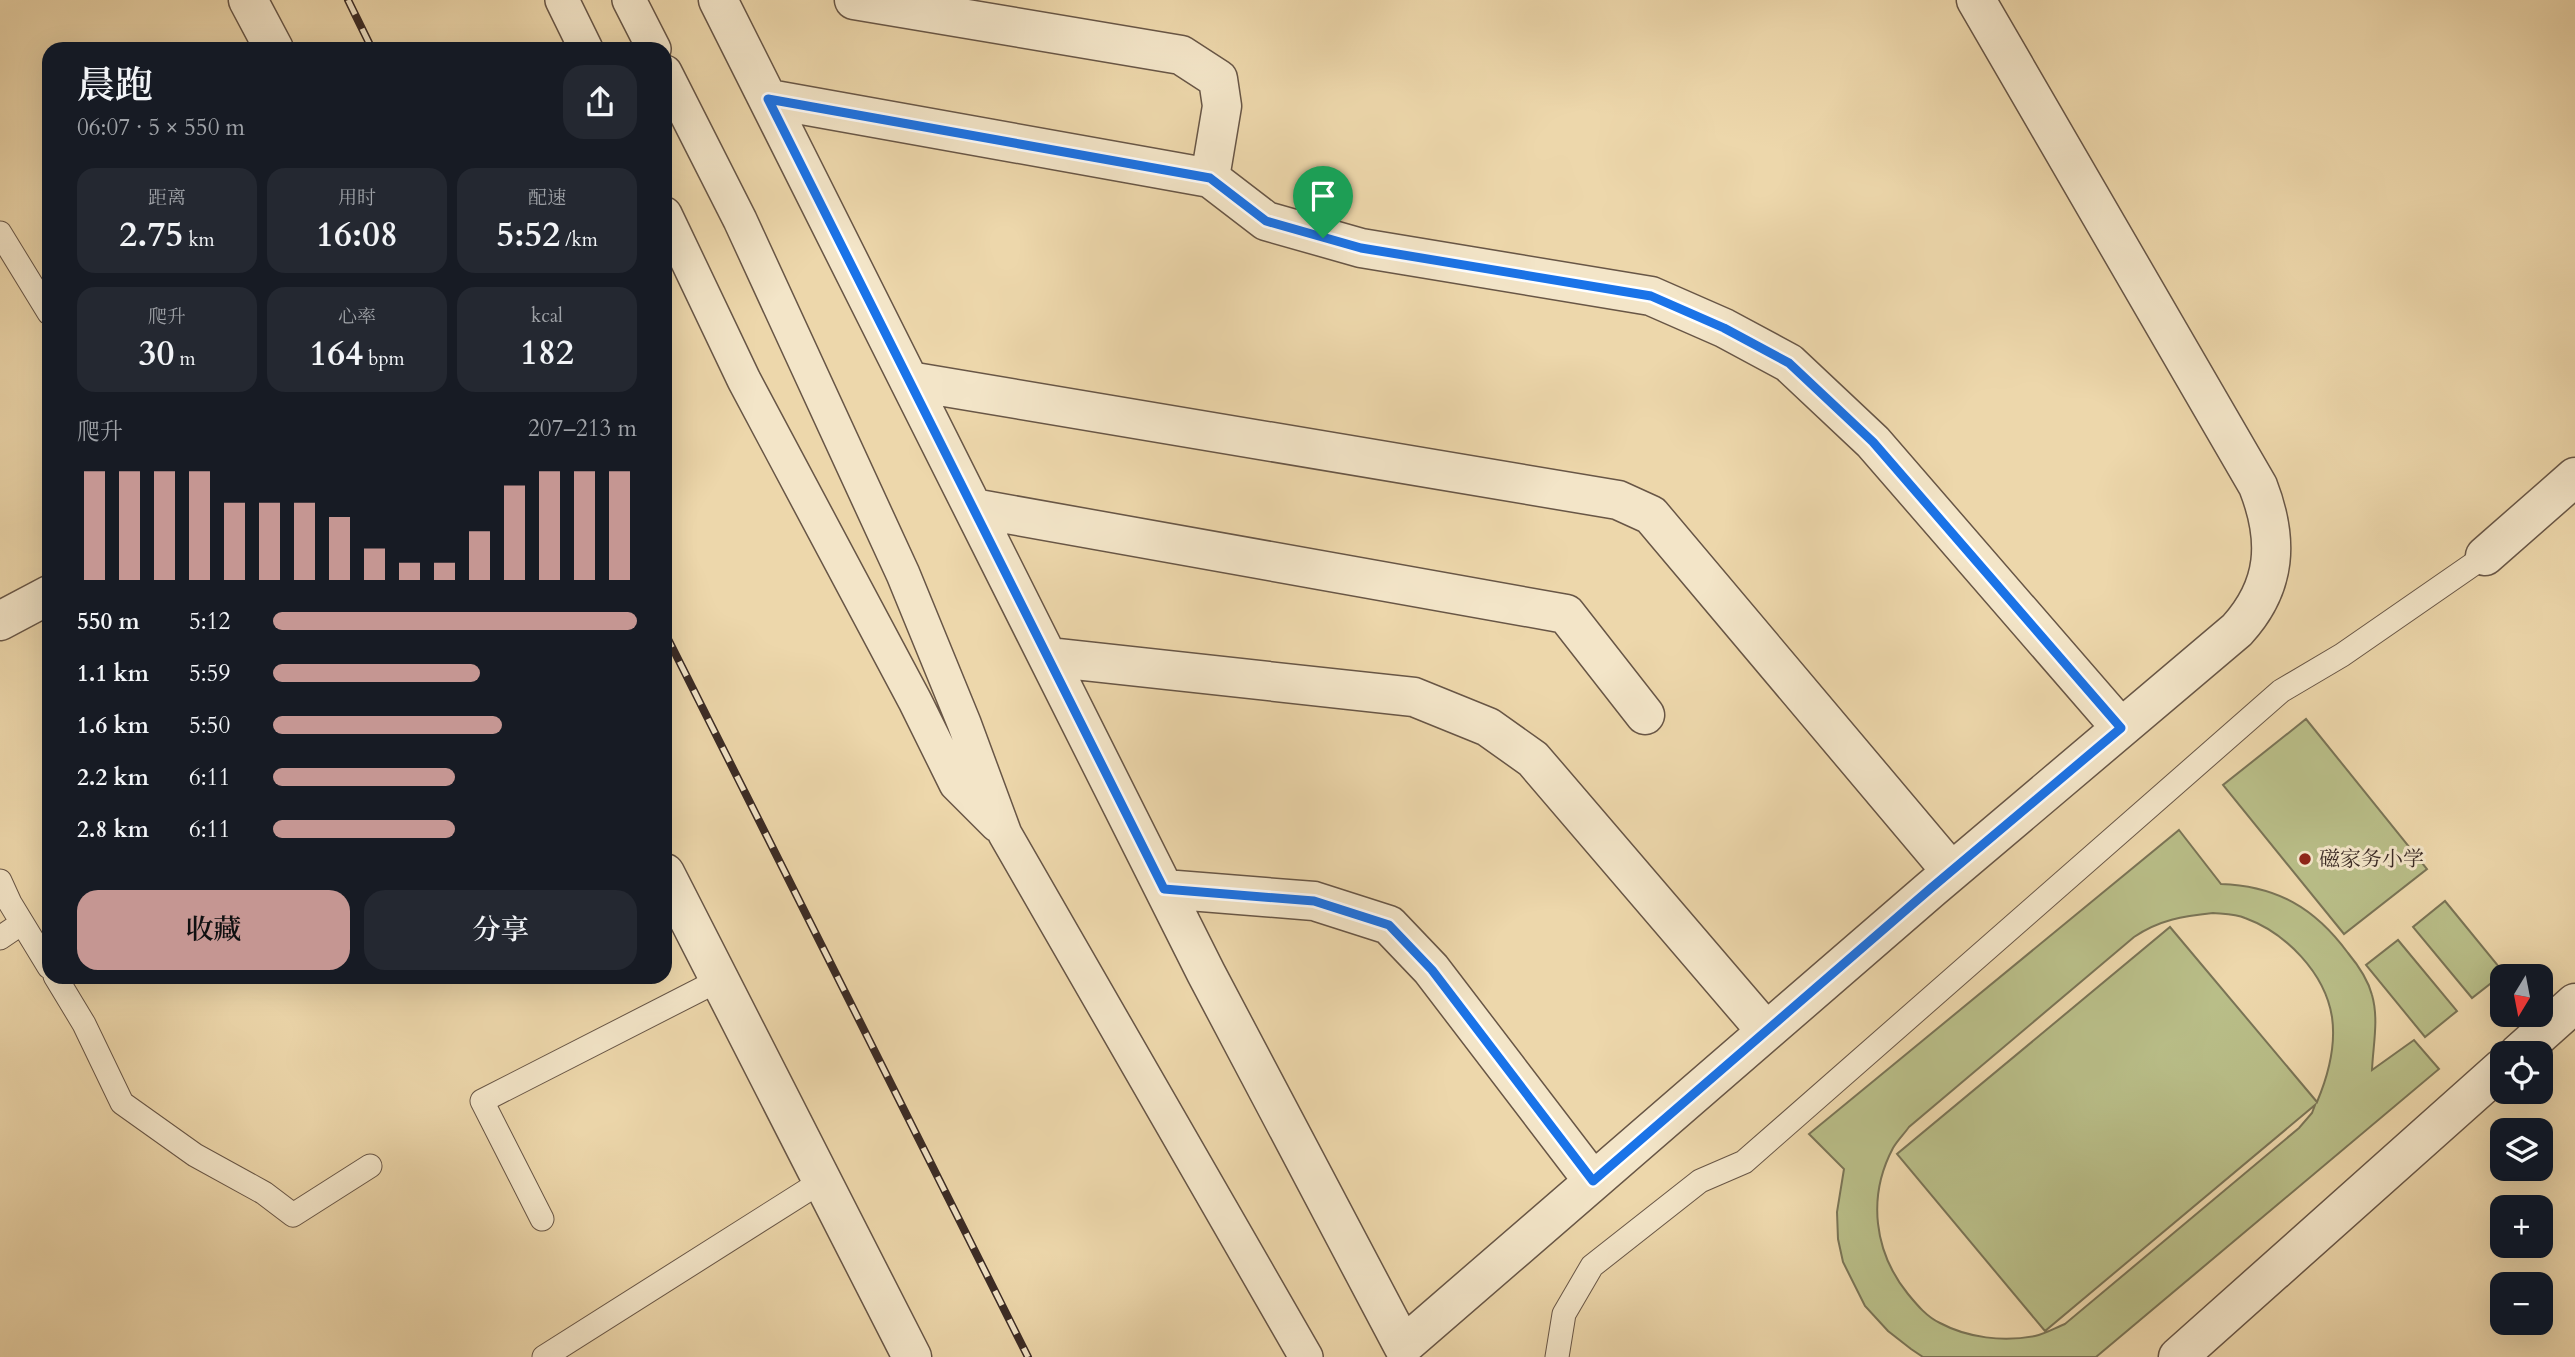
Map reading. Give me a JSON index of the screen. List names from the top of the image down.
{
  "places": ["磁家务小学"],
  "north": "bottom",
  "page": {
    "heading": ["晨跑", "06:07 · 5 × 550 m"],
    "stats": [
      ["距离", "2.75 km"],
      ["用时", "16:08"],
      ["配速", "5:52 /km"],
      ["爬升", "30 m"],
      ["心率", "164 bpm"],
      ["kcal", "182"]
    ],
    "chart": ["爬升", "207–213 m"],
    "list": [
      {
        "name": "550 m",
        "note": "5:12"
      },
      {
        "name": "1.1 km",
        "note": "5:59"
      },
      {
        "name": "1.6 km",
        "note": "5:50"
      },
      {
        "name": "2.2 km",
        "note": "6:11"
      },
      {
        "name": "2.8 km",
        "note": "6:11"
      }
    ],
    "buttons": ["收藏", "分享"],
    "map_buttons": ["+", "−"]
  }
}
